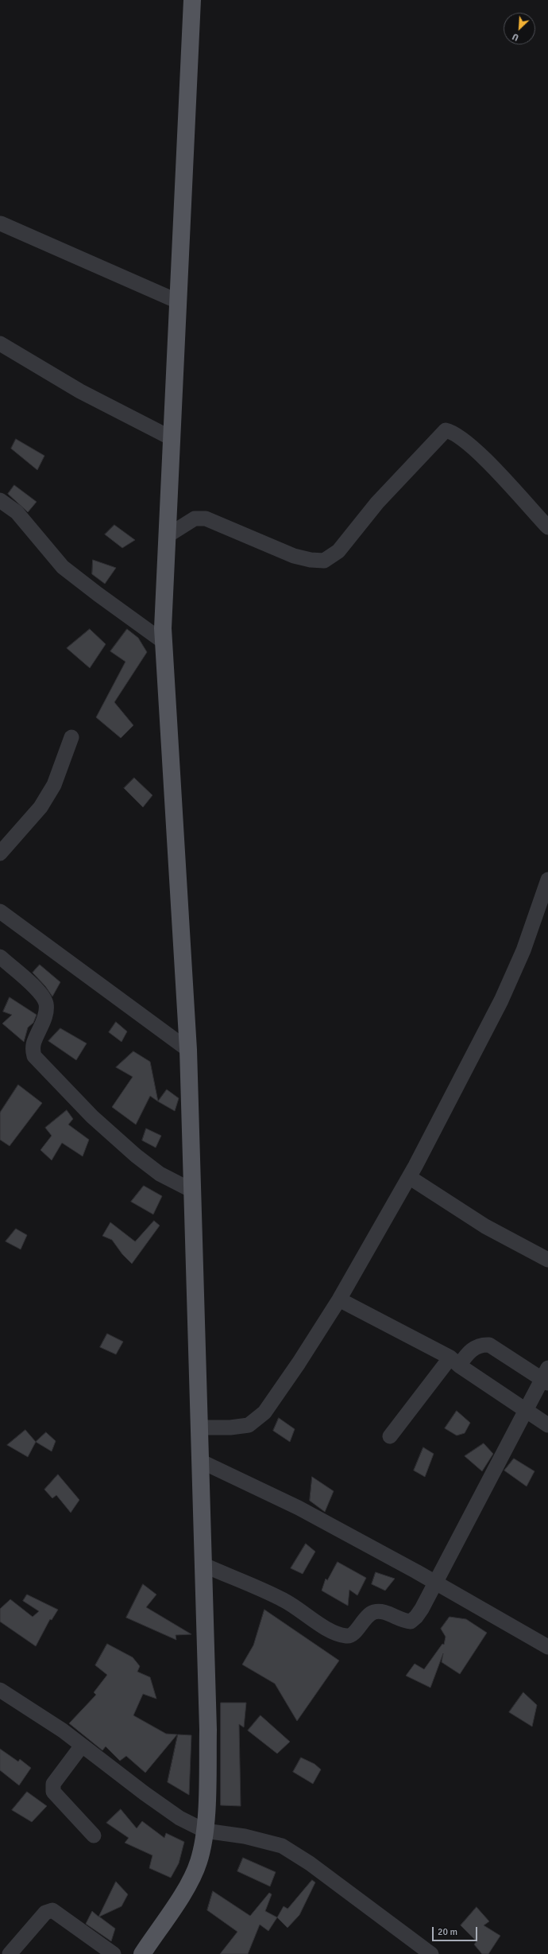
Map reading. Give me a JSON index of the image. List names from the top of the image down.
{
  "scale_bar": "20 m",
  "north": "bottom left"
}
